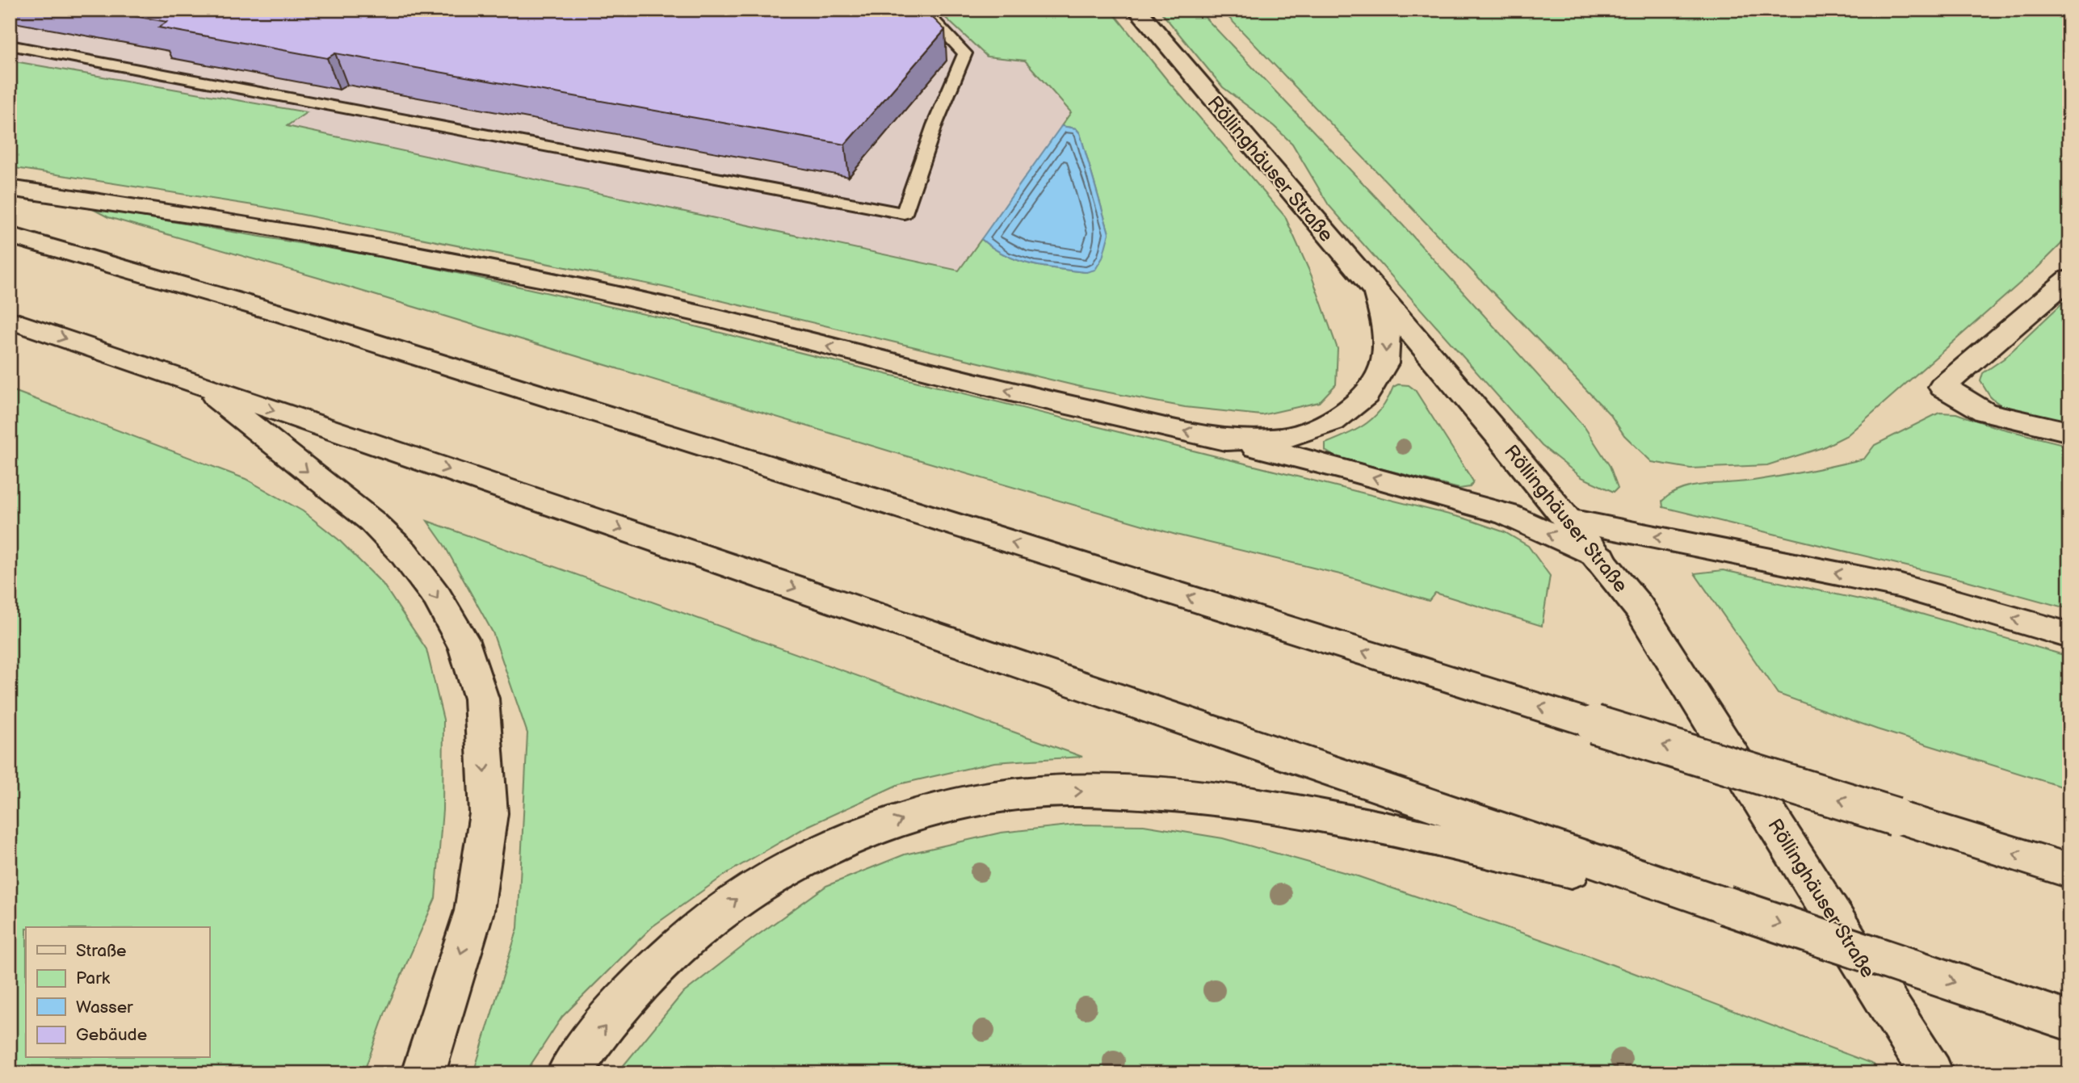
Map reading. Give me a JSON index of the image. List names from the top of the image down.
{
  "streets": {
    "main road": ["Röllinghäuser Straße"]
  },
  "legend": [
    "Straße",
    "Park",
    "Wasser",
    "Gebäude"
  ]
}
